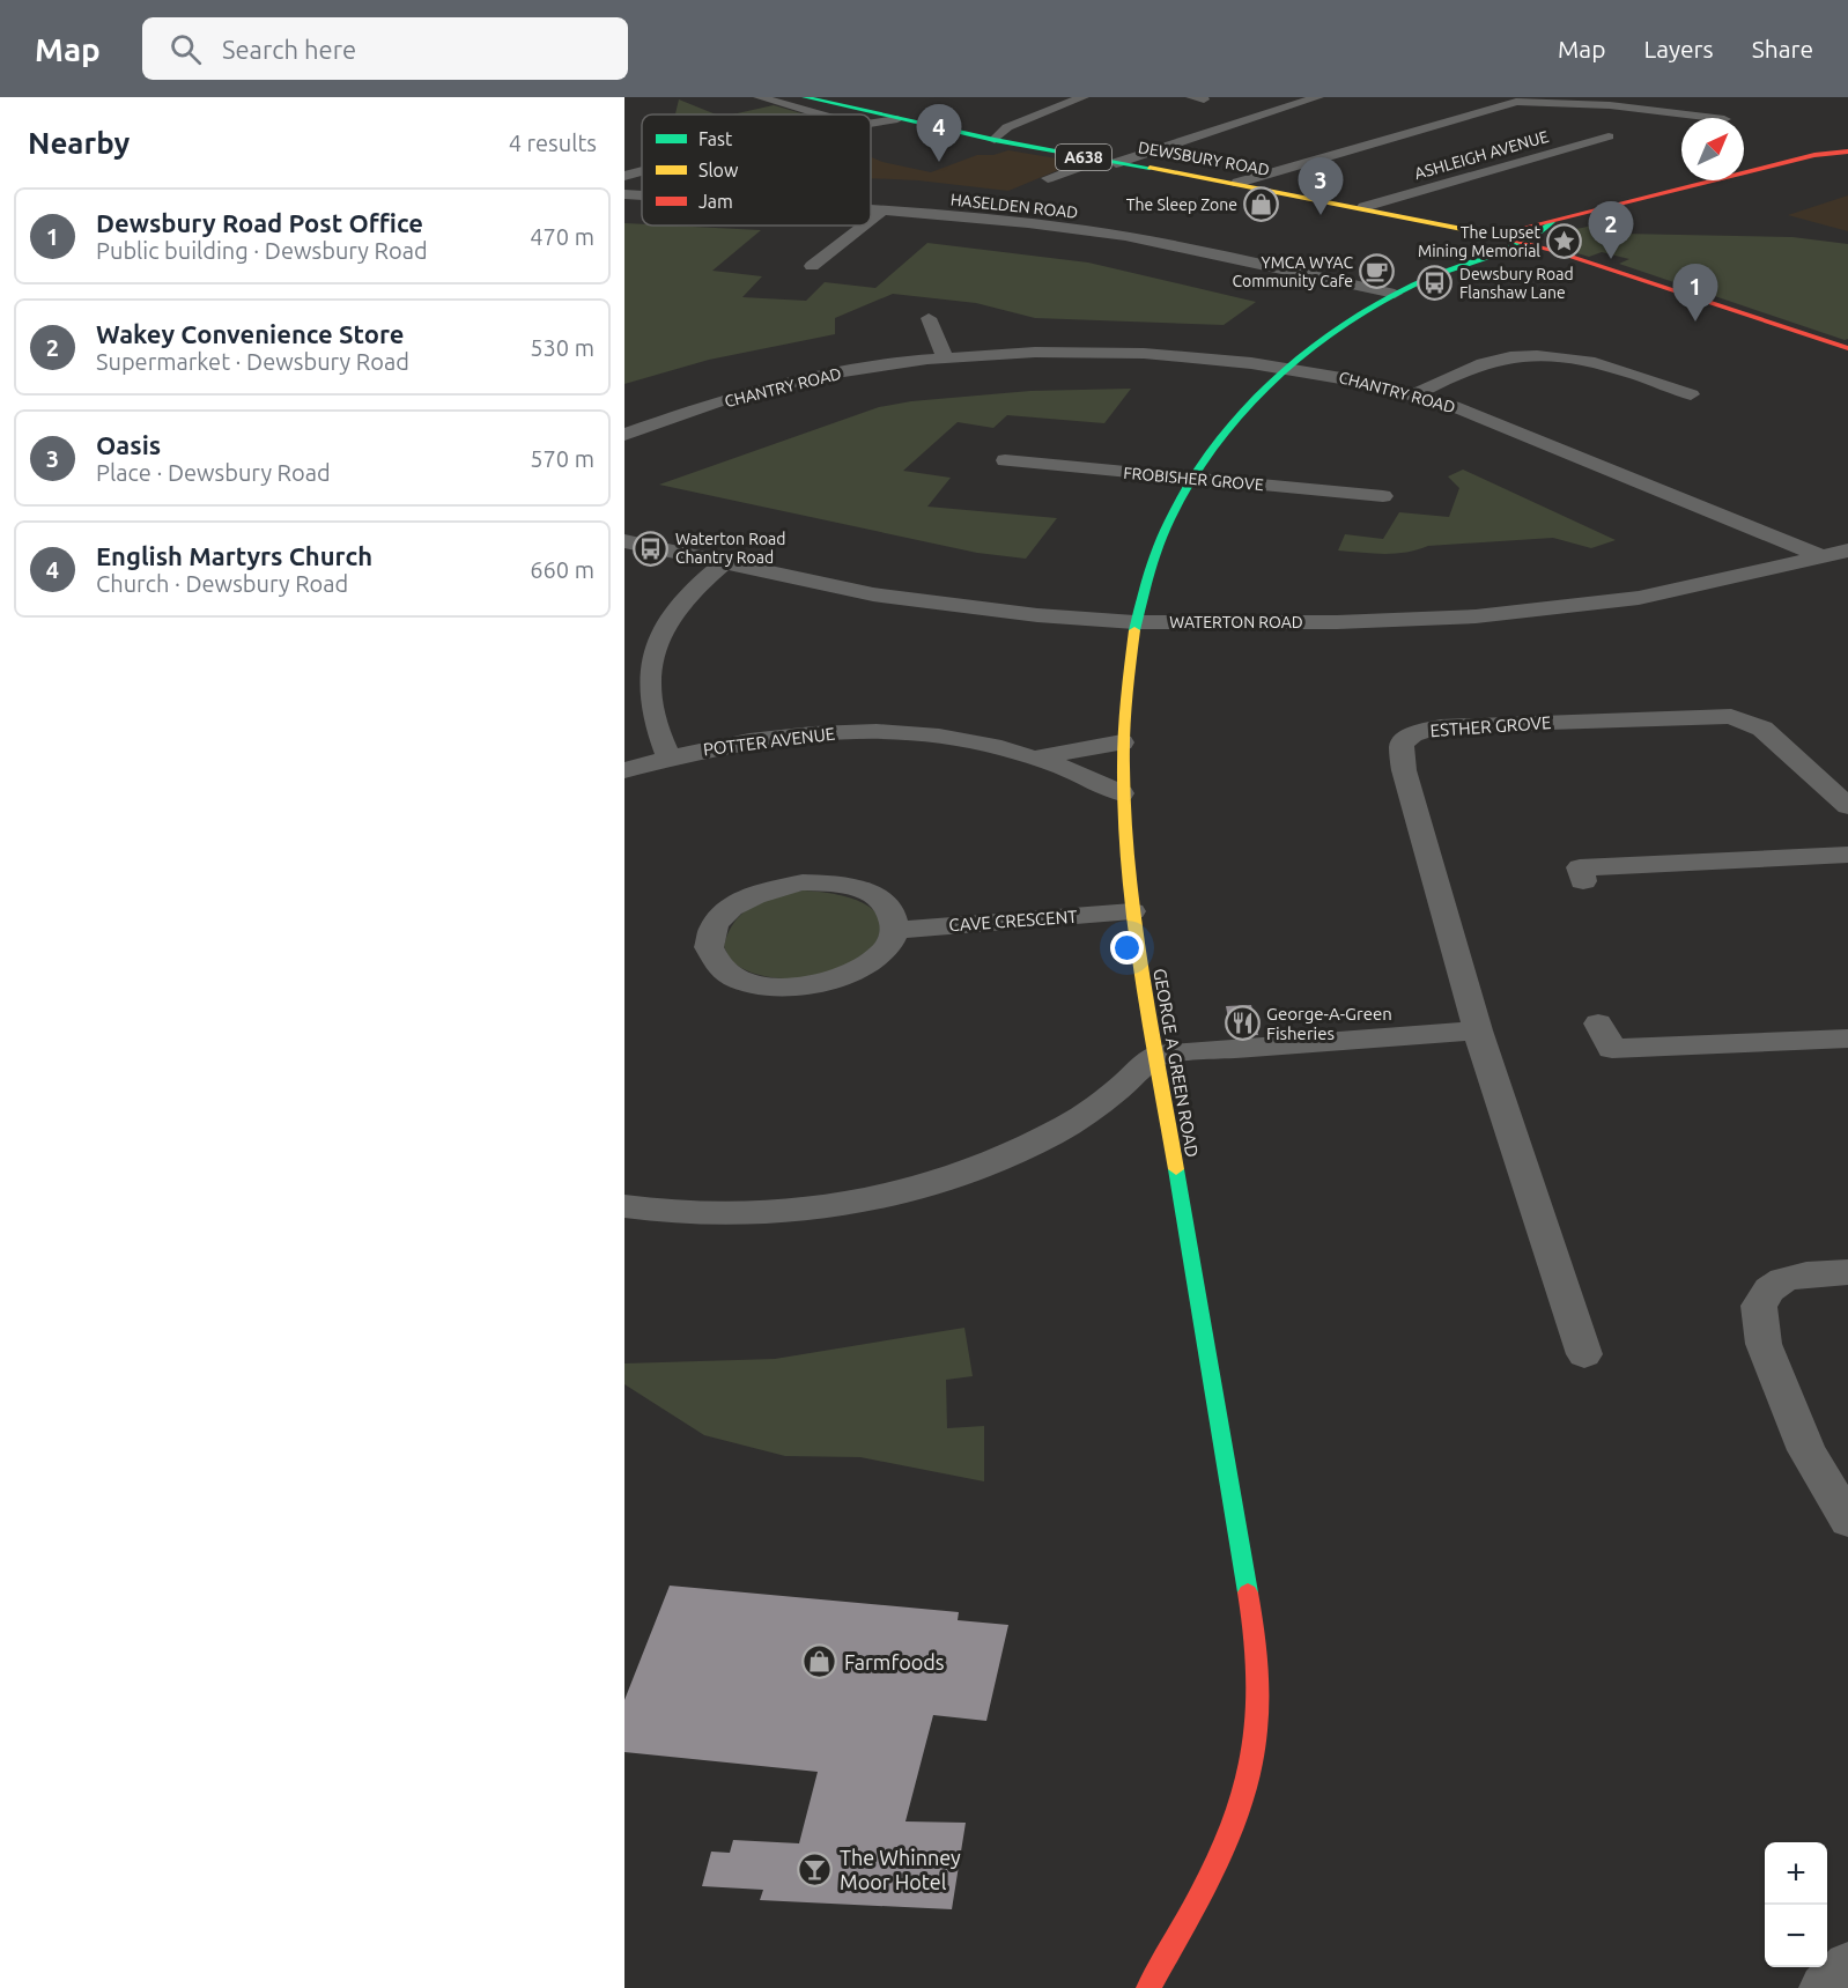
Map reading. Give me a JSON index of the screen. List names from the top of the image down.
{
  "streets": {
    "main road": ["A638", "DEWSBURY ROAD", "GEORGE A GREEN ROAD"],
    "street": [
      "ASHLEIGH AVENUE",
      "HASELDEN ROAD",
      "CHANTRY ROAD",
      "FROBISHER GROVE",
      "WATERTON ROAD",
      "ESTHER GROVE",
      "POTTER AVENUE",
      "CAVE CRESCENT"
    ]
  },
  "crossings": [
    ["ASHLEIGH AVENUE", "DEWSBURY ROAD"],
    ["DEWSBURY ROAD", "GEORGE A GREEN ROAD"],
    ["HASELDEN ROAD", "GEORGE A GREEN ROAD"],
    ["CHANTRY ROAD", "WATERTON ROAD"],
    ["CHANTRY ROAD", "GEORGE A GREEN ROAD"],
    ["FROBISHER GROVE", "GEORGE A GREEN ROAD"],
    ["WATERTON ROAD", "GEORGE A GREEN ROAD"],
    ["POTTER AVENUE", "GEORGE A GREEN ROAD"],
    ["CAVE CRESCENT", "GEORGE A GREEN ROAD"]
  ],
  "places": {
    "shop": ["The Sleep Zone", "Farmfoods"],
    "place": ["The Lupset Mining Memorial"],
    "cafe": ["YMCA WYAC Community Cafe"],
    "bus stop": ["Dewsbury Road Flanshaw Lane", "Waterton Road Chantry Road"],
    "restaurant": ["George-A-Green Fisheries"],
    "bar": ["The Whinney Moor Hotel"]
  },
  "legend": ["Fast", "Slow", "Jam"],
  "north": "top right",
  "page": {
    "header": "Map",
    "search": "Search here",
    "nav": ["Map", "Layers", "Share"],
    "heading": ["Nearby", "4 results"],
    "pins": [
      "4",
      "3",
      "2",
      "1"
    ],
    "list": [
      {
        "mark": "1",
        "name": "Dewsbury Road Post Office",
        "note": "Public building · Dewsbury Road",
        "value": "470 m"
      },
      {
        "mark": "2",
        "name": "Wakey Convenience Store",
        "note": "Supermarket · Dewsbury Road",
        "value": "530 m"
      },
      {
        "mark": "3",
        "name": "Oasis",
        "note": "Place · Dewsbury Road",
        "value": "570 m"
      },
      {
        "mark": "4",
        "name": "English Martyrs Church",
        "note": "Church · Dewsbury Road",
        "value": "660 m"
      }
    ],
    "map_buttons": ["+", "−"]
  }
}
